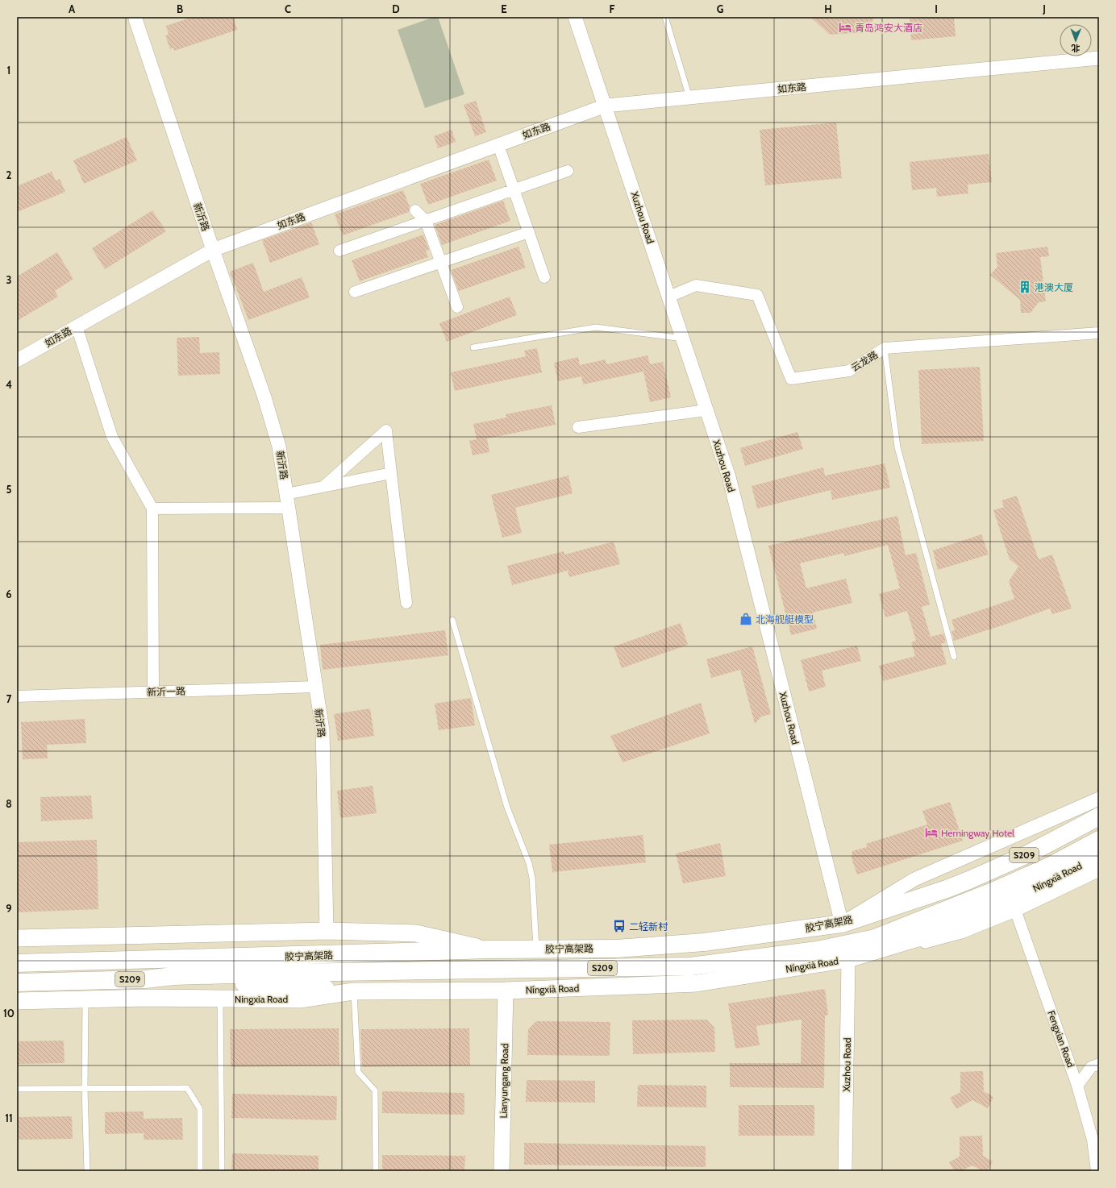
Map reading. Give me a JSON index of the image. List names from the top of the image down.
{
  "streets": {
    "highway": ["S209", "胶宁高架路"],
    "main road": ["Níngxià Road", "Ningxia Road", "Lianyungang Road"],
    "street": [
      "如东路",
      "新沂路",
      "Xuzhou Road",
      "云龙路",
      "新沂一路",
      "Fengxian Road"
    ]
  },
  "crossings": [
    ["如东路", "新沂路"],
    ["如东路", "Xuzhou Road"],
    ["新沂路", "新沂一路"],
    ["Xuzhou Road", "云龙路"],
    ["Xuzhou Road", "Níngxià Road"],
    ["Xuzhou Road", "胶宁高架路"],
    ["Níngxià Road", "Ningxia Road"],
    ["Níngxià Road", "Lianyungang Road"],
    ["Ningxia Road", "Lianyungang Road"]
  ],
  "places": {
    "hotel": ["青岛鸿安大酒店", "Hemingway Hotel"],
    "building": ["港澳大厦"],
    "shop": ["北海舰艇模型"],
    "bus stop": ["二轻新村"]
  },
  "north": "bottom",
  "grid": {
    "columns": [
      "A",
      "B",
      "C",
      "D",
      "E",
      "F",
      "G",
      "H",
      "I",
      "J"
    ],
    "rows": [
      "1",
      "2",
      "3",
      "4",
      "5",
      "6",
      "7",
      "8",
      "9",
      "10",
      "11"
    ]
  }
}
